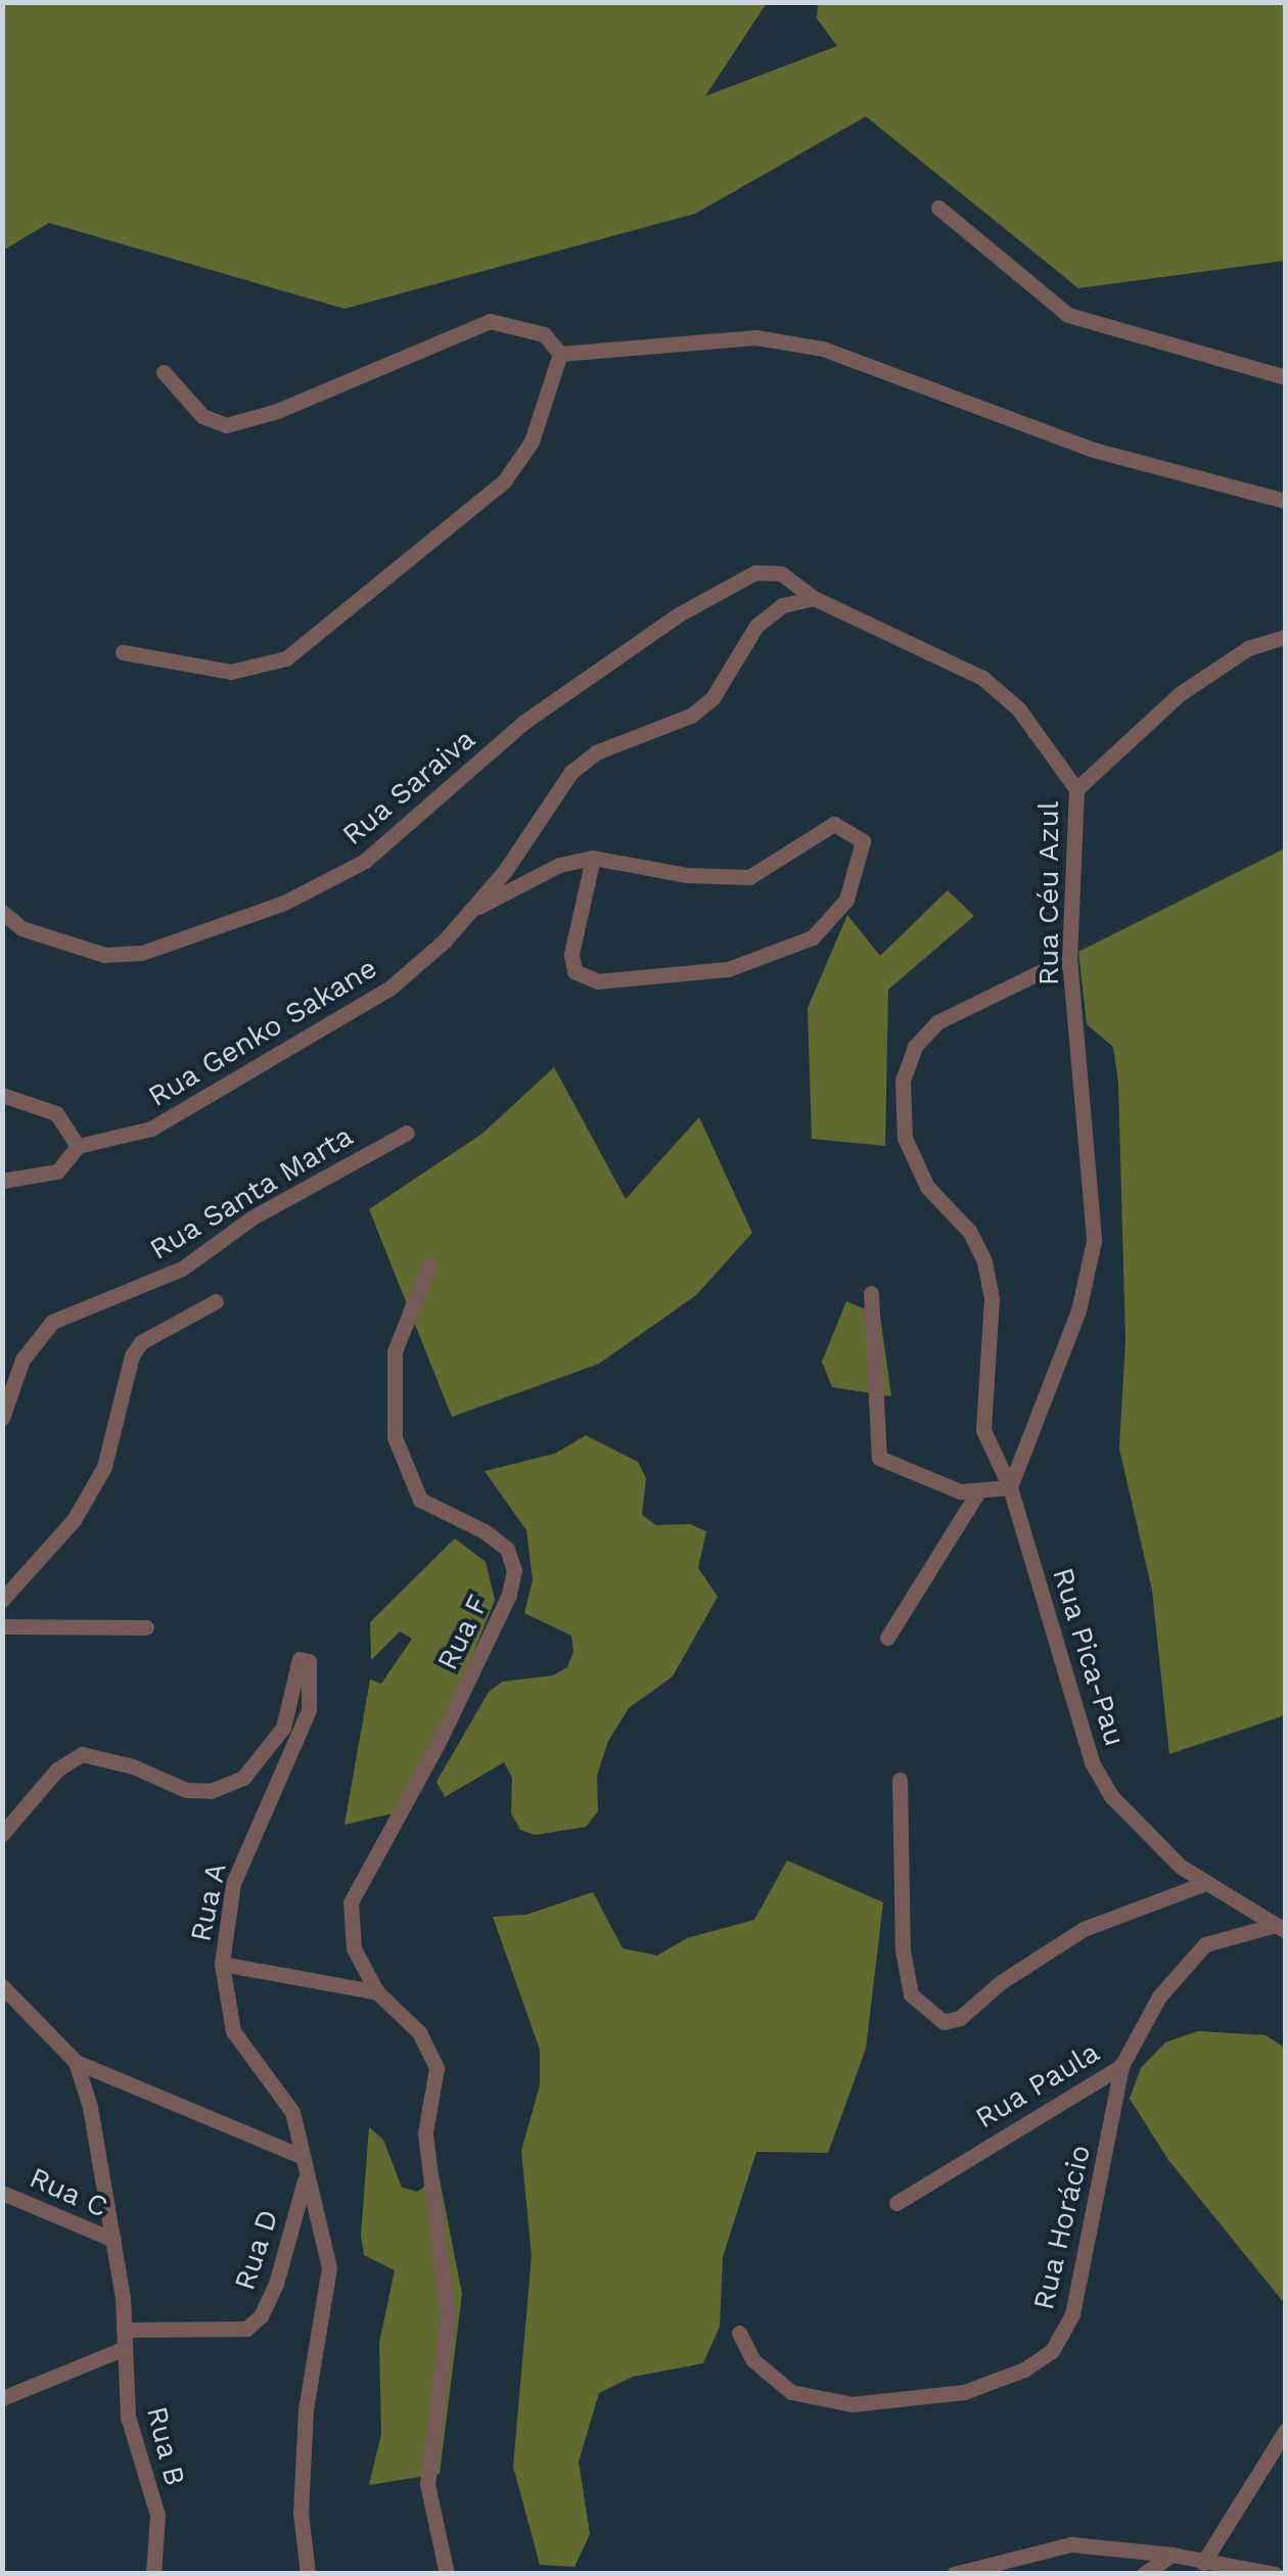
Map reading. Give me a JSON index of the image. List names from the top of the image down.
{
  "streets": {
    "street": [
      "Rua Saraiva",
      "Rua Céu Azul",
      "Rua Genko Sakane",
      "Rua Santa Marta",
      "Rua F",
      "Rua Pica-Pau",
      "Rua A",
      "Rua Paula",
      "Rua C",
      "Rua Horácio",
      "Rua D",
      "Rua B"
    ]
  },
  "crossings": [
    ["Rua Saraiva", "Rua Céu Azul"],
    ["Rua Céu Azul", "Rua Pica-Pau"],
    ["Rua Pica-Pau", "Rua Paula"],
    ["Rua A", "Rua D"],
    ["Rua Paula", "Rua Horácio"],
    ["Rua C", "Rua B"],
    ["Rua D", "Rua B"]
  ]
}
